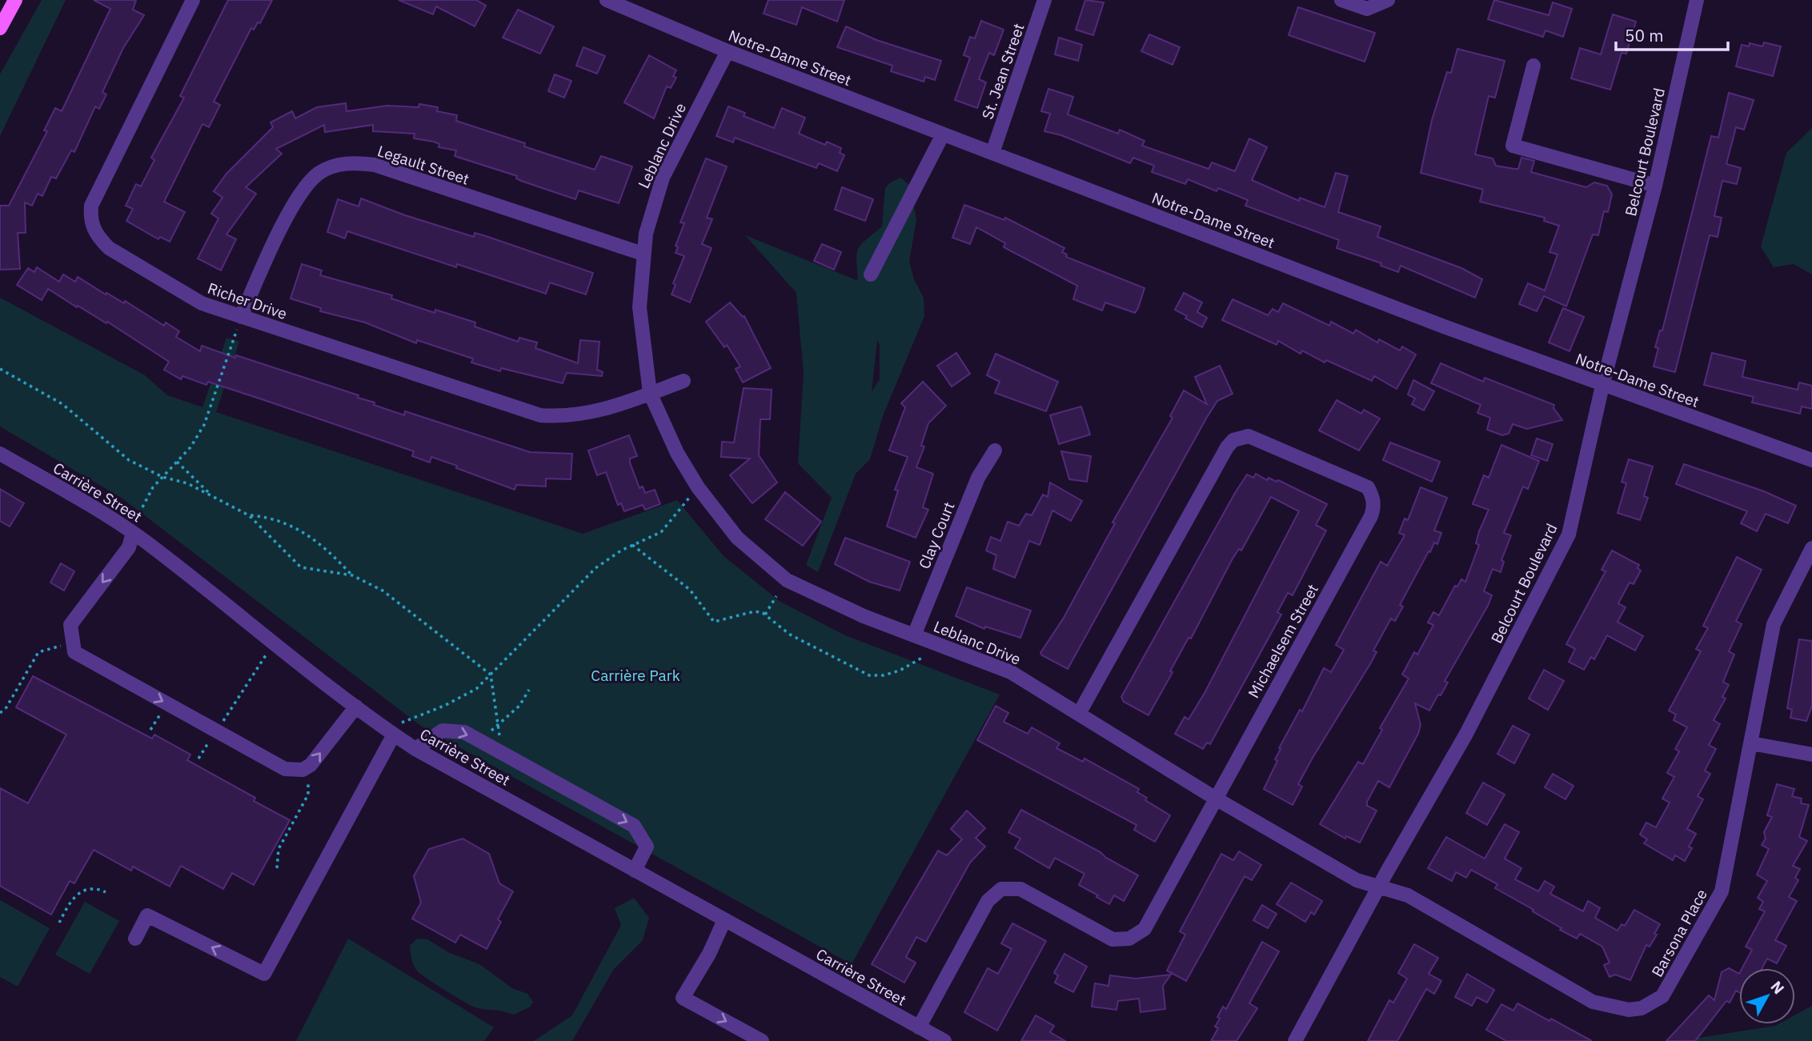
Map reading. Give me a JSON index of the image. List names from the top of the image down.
{
  "streets": {
    "street": [
      "Notre-Dame Street",
      "St. Jean Street",
      "Leblanc Drive",
      "Belcourt Boulevard",
      "Legault Street",
      "Richer Drive",
      "Carrière Street",
      "Clay Court",
      "Michaelsem Street",
      "Barsona Place"
    ]
  },
  "crossings": [
    ["Notre-Dame Street", "St. Jean Street"],
    ["Notre-Dame Street", "Leblanc Drive"],
    ["Notre-Dame Street", "Belcourt Boulevard"],
    ["Leblanc Drive", "Belcourt Boulevard"],
    ["Leblanc Drive", "Legault Street"],
    ["Leblanc Drive", "Richer Drive"],
    ["Leblanc Drive", "Clay Court"],
    ["Leblanc Drive", "Michaelsem Street"],
    ["Leblanc Drive", "Barsona Place"],
    ["Belcourt Boulevard", "Barsona Place"],
    ["Legault Street", "Richer Drive"],
    ["Carrière Street", "Michaelsem Street"]
  ],
  "parks": ["Carrière Park"],
  "scale_bar": "50 m",
  "north": "top right"
}
